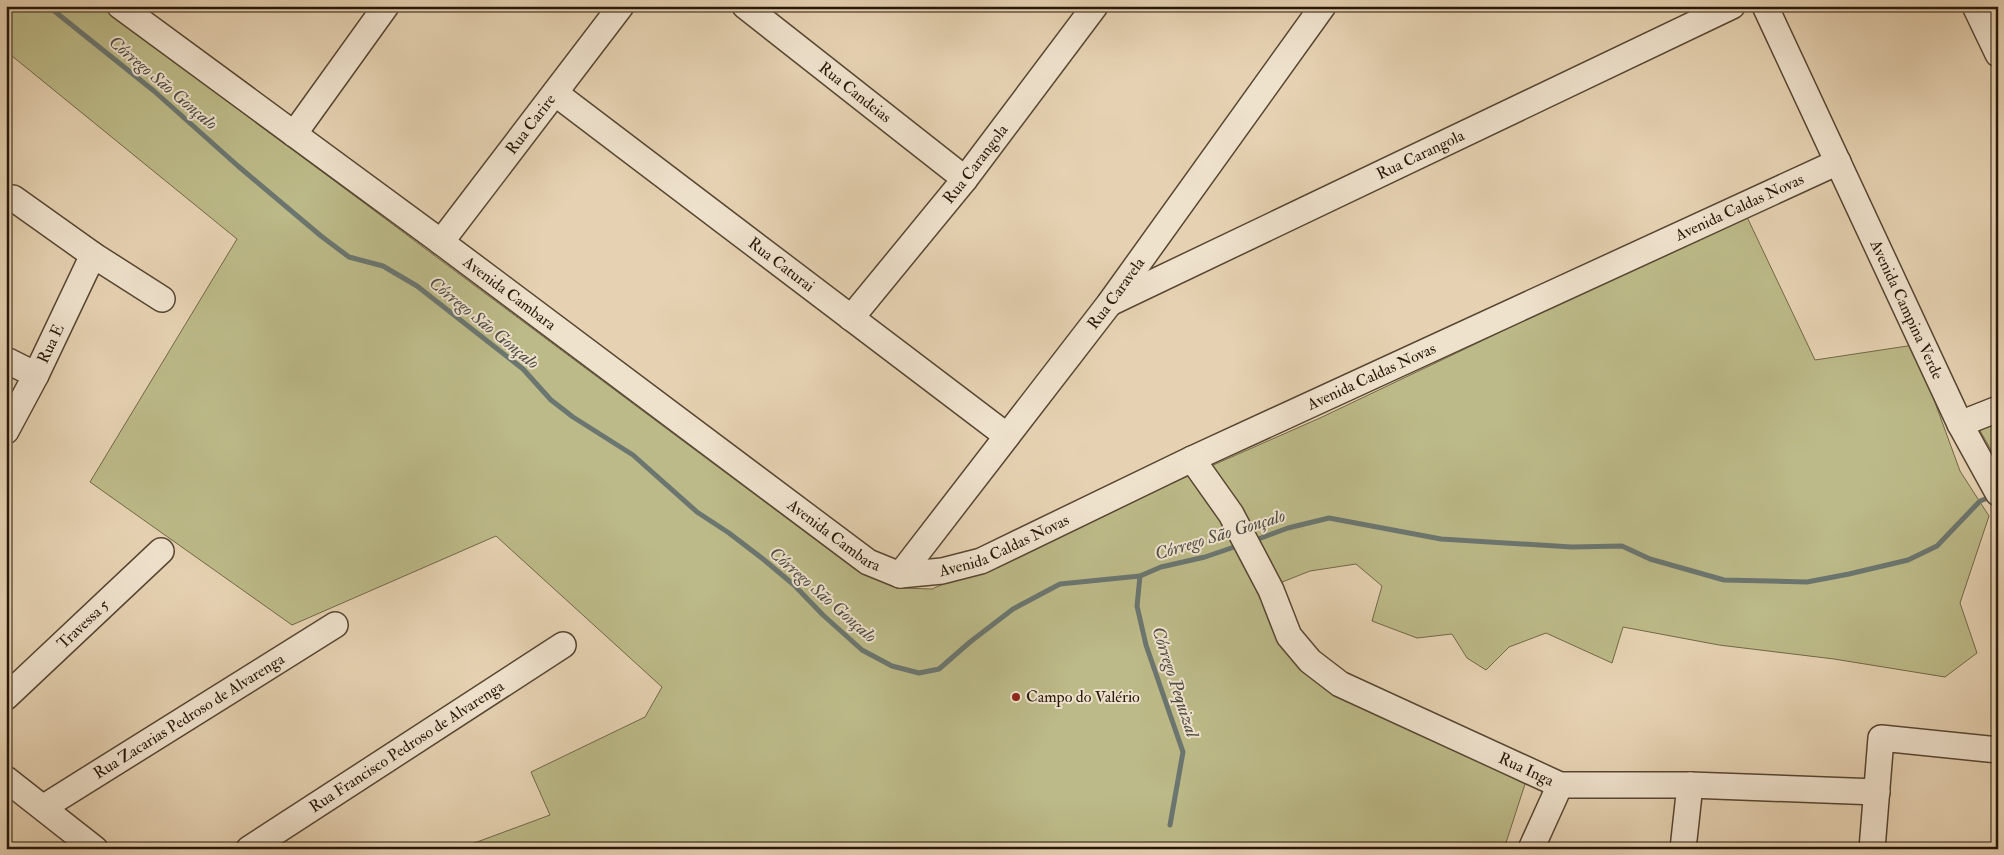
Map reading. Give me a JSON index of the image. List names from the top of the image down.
{
  "streets": {
    "street": [
      "Rua Candeias",
      "Rua Carire",
      "Rua Carangola",
      "Avenida Caldas Novas",
      "Rua Caturai",
      "Avenida Cambara",
      "Rua Caravela",
      "Avenida Campina Verde",
      "Rua E",
      "Travessa 5",
      "Rua Zacarias Pedroso de Alvarenga",
      "Rua Francisco Pedroso de Alvarenga",
      "Rua Inga"
    ]
  },
  "crossings": [
    ["Rua Candeias", "Rua Carangola"],
    ["Rua Carire", "Rua Caturai"],
    ["Rua Carire", "Avenida Cambara"],
    ["Rua Carangola", "Rua Caturai"],
    ["Rua Carangola", "Rua Caravela"],
    ["Avenida Caldas Novas", "Avenida Cambara"],
    ["Avenida Caldas Novas", "Rua Caravela"],
    ["Avenida Caldas Novas", "Avenida Campina Verde"],
    ["Avenida Caldas Novas", "Rua Inga"],
    ["Rua Caturai", "Rua Caravela"],
    ["Avenida Cambara", "Rua Caravela"]
  ],
  "water": ["Córrego São Gonçalo", "Córrego Pequizal"],
  "places": ["Campo do Valério"]
}
